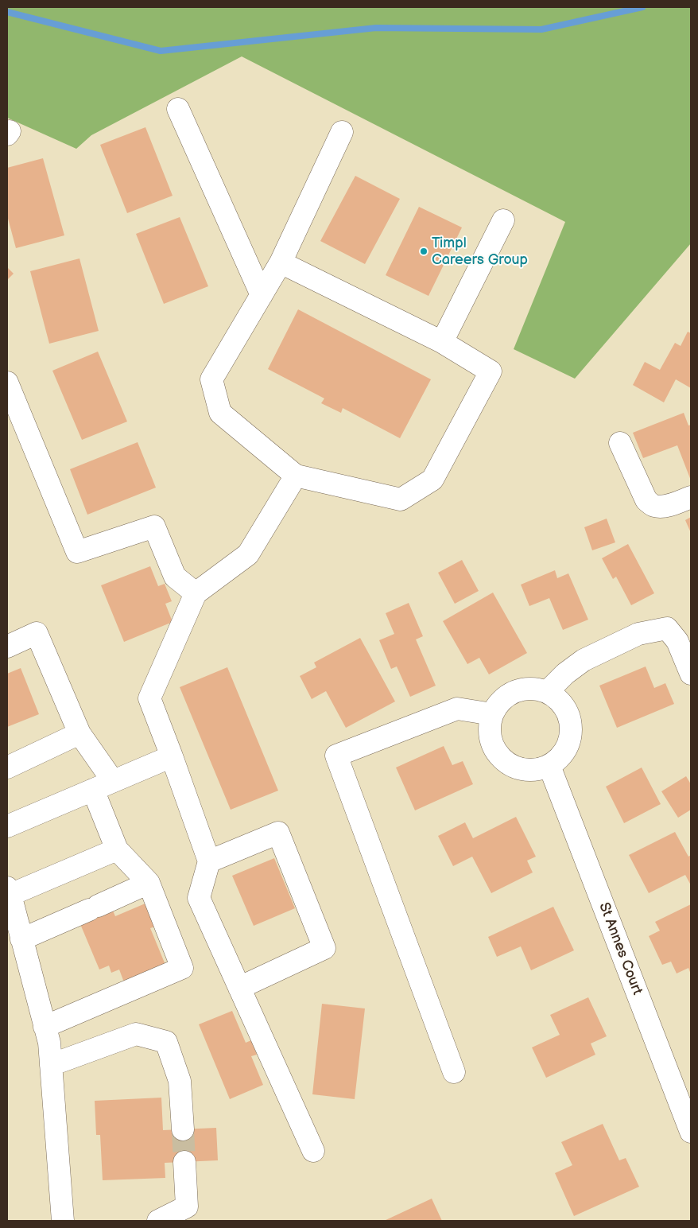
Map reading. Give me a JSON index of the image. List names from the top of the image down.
{
  "streets": {
    "street": ["St Annes Court"]
  },
  "places": ["Timpl Careers Group"]
}
